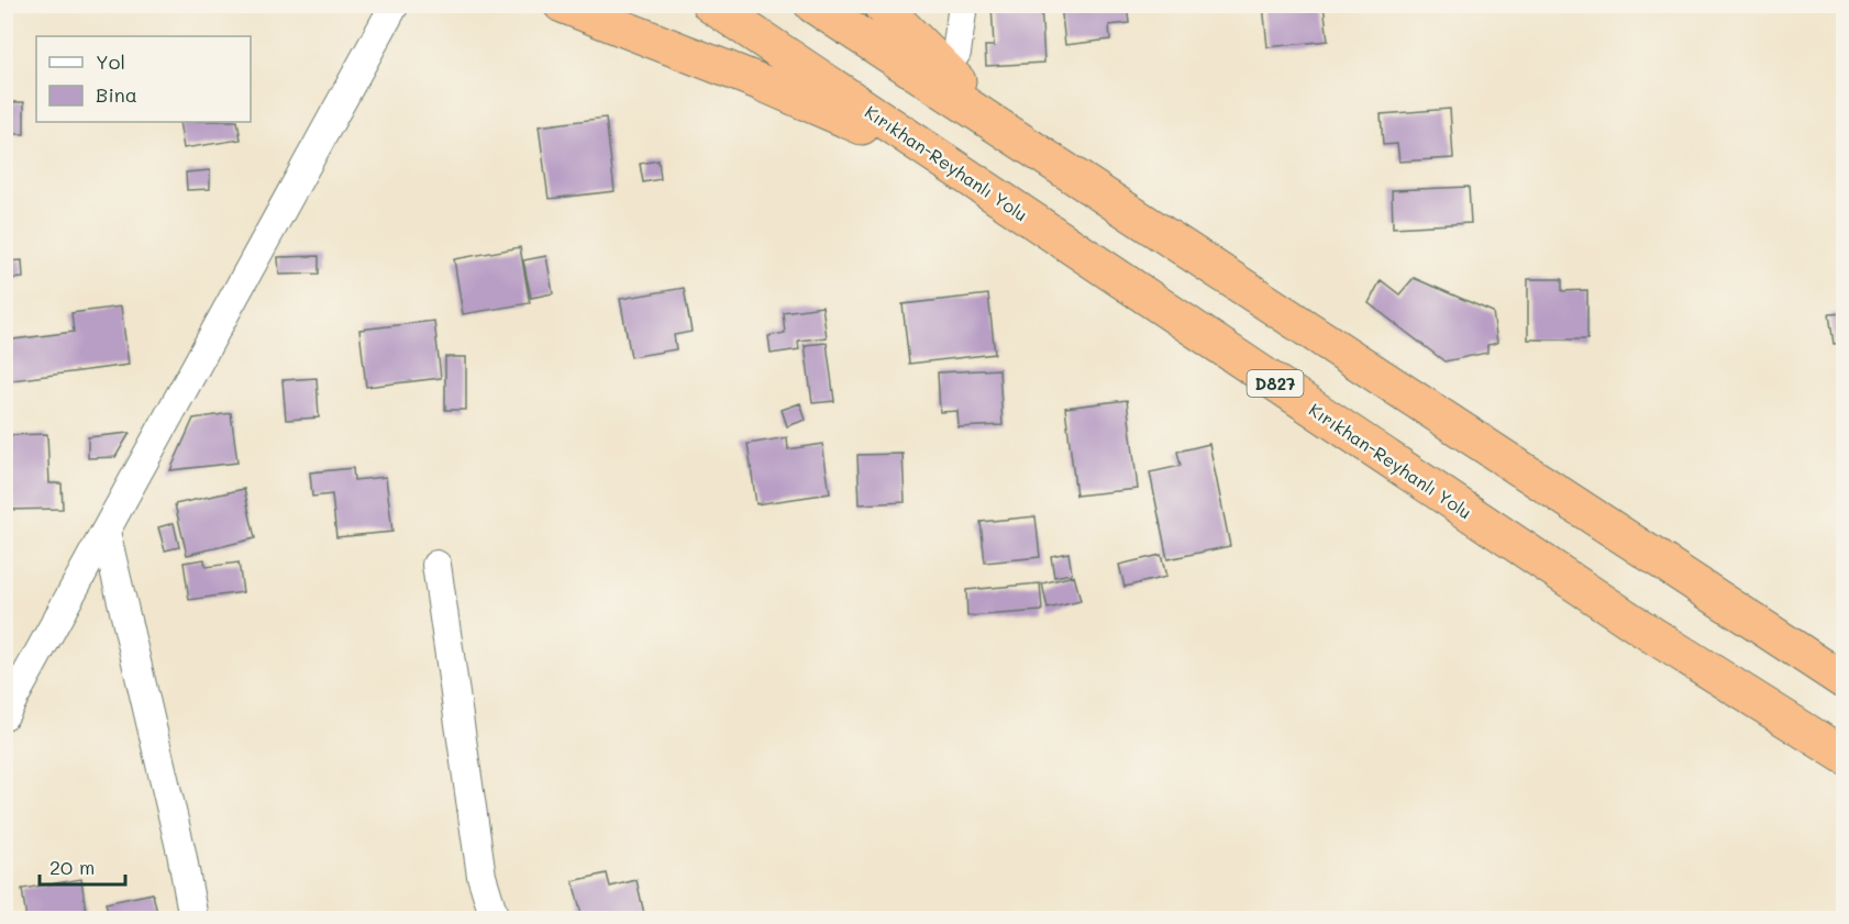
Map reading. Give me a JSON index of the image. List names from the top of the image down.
{
  "streets": {
    "highway": ["Kırıkhan-Reyhanlı Yolu", "D827"]
  },
  "legend": ["Yol", "Bina"],
  "scale_bar": "20 m"
}
